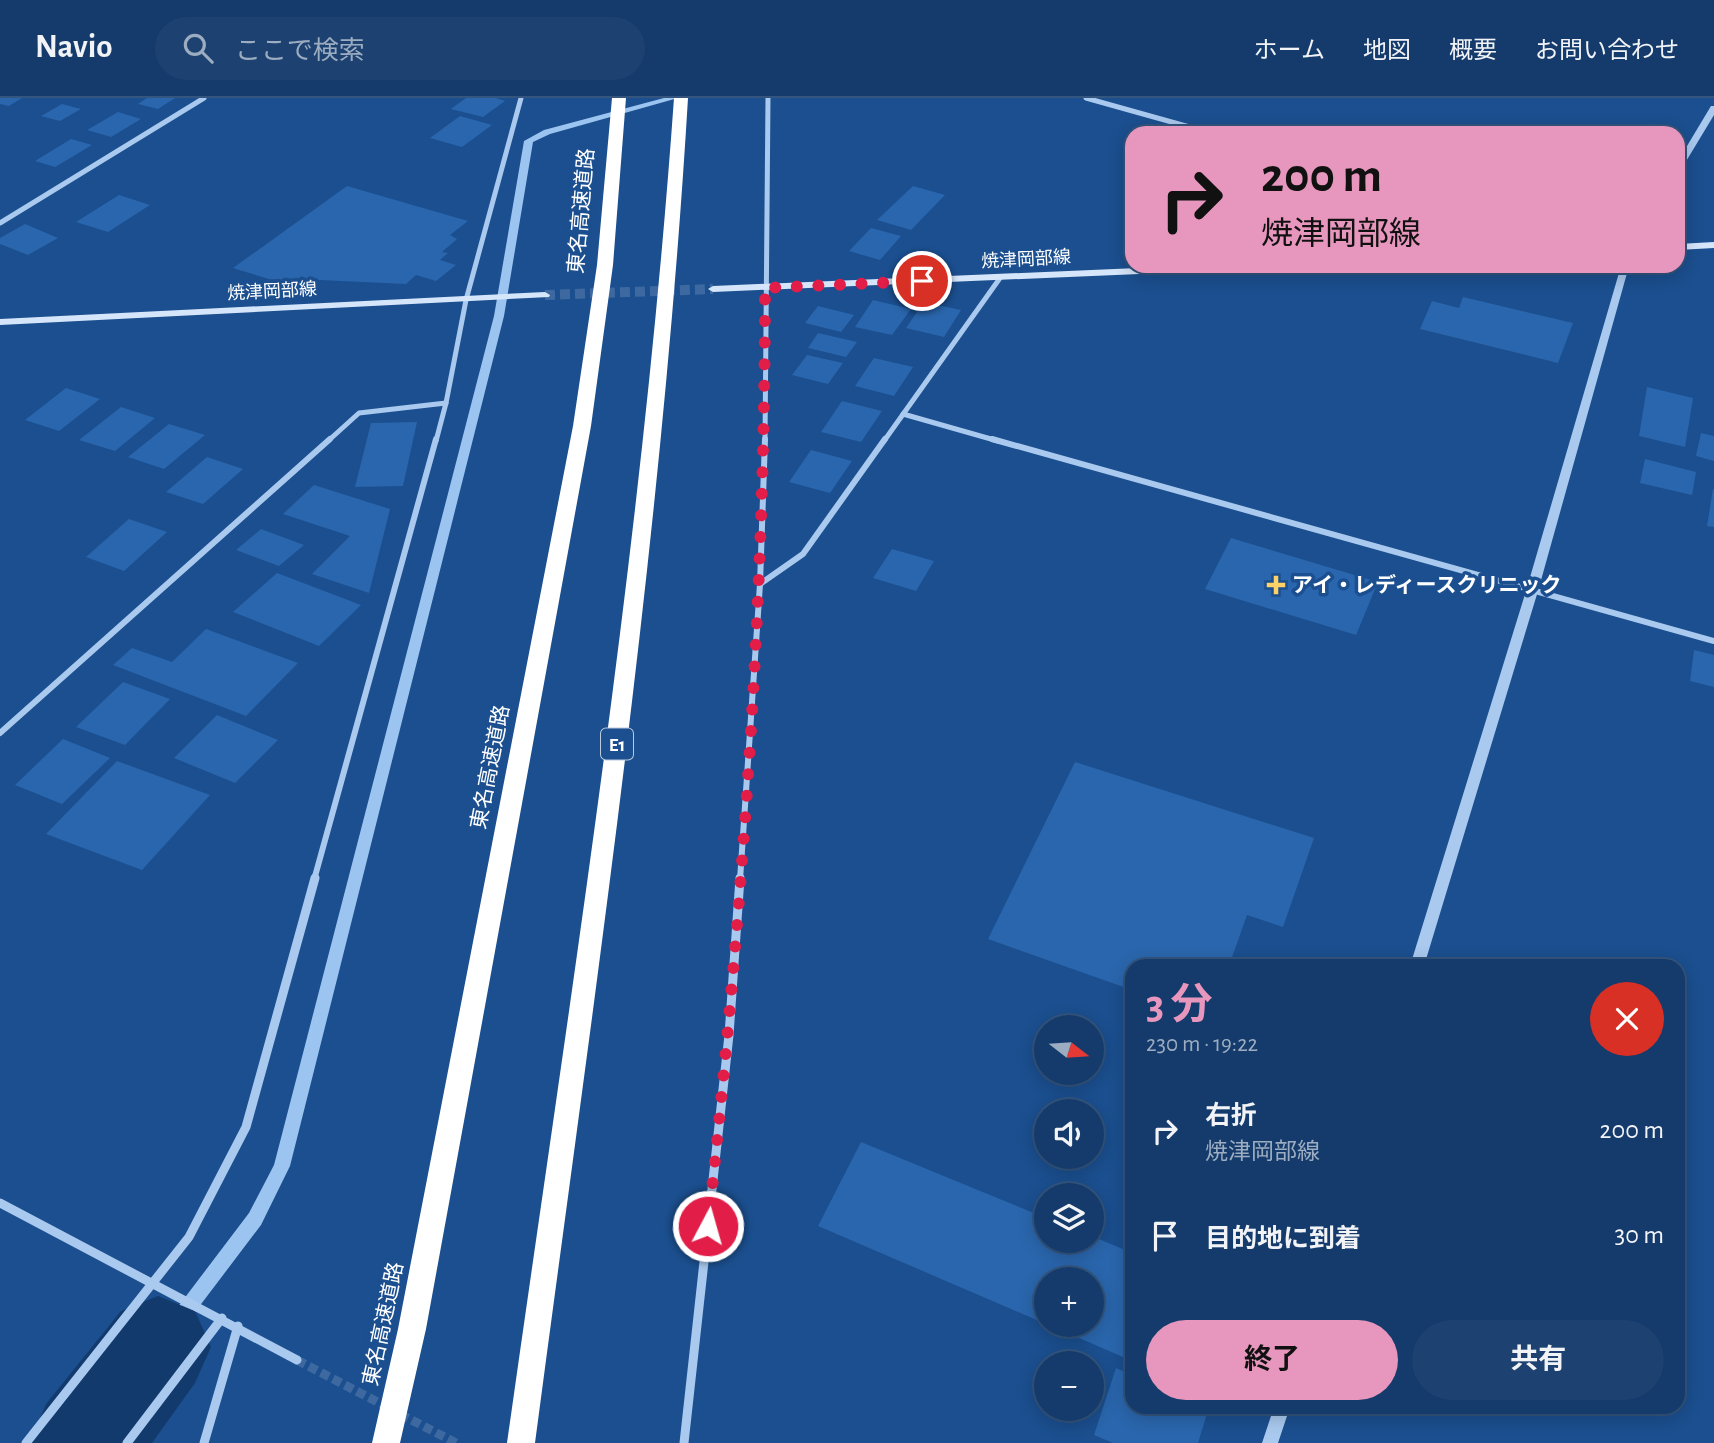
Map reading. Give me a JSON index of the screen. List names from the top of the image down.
{
  "streets": {
    "highway": ["東名高速道路", "E1"],
    "main road": ["焼津岡部線"]
  },
  "places": {
    "health": ["アイ・レディースクリニック"]
  },
  "north": "right",
  "page": {
    "header": "Navio",
    "search": "ここで検索",
    "nav": [
      "ホーム",
      "地図",
      "概要",
      "お問い合わせ"
    ],
    "turn": ["200 m", "焼津岡部線"],
    "heading": ["3 分", "230 m · 19:22"],
    "map_buttons": ["+", "−"],
    "list": [
      {
        "name": "右折",
        "note": "焼津岡部線",
        "value": "200 m"
      },
      {
        "name": "目的地に到着",
        "value": "30 m"
      }
    ],
    "buttons": ["終了", "共有"]
  }
}
